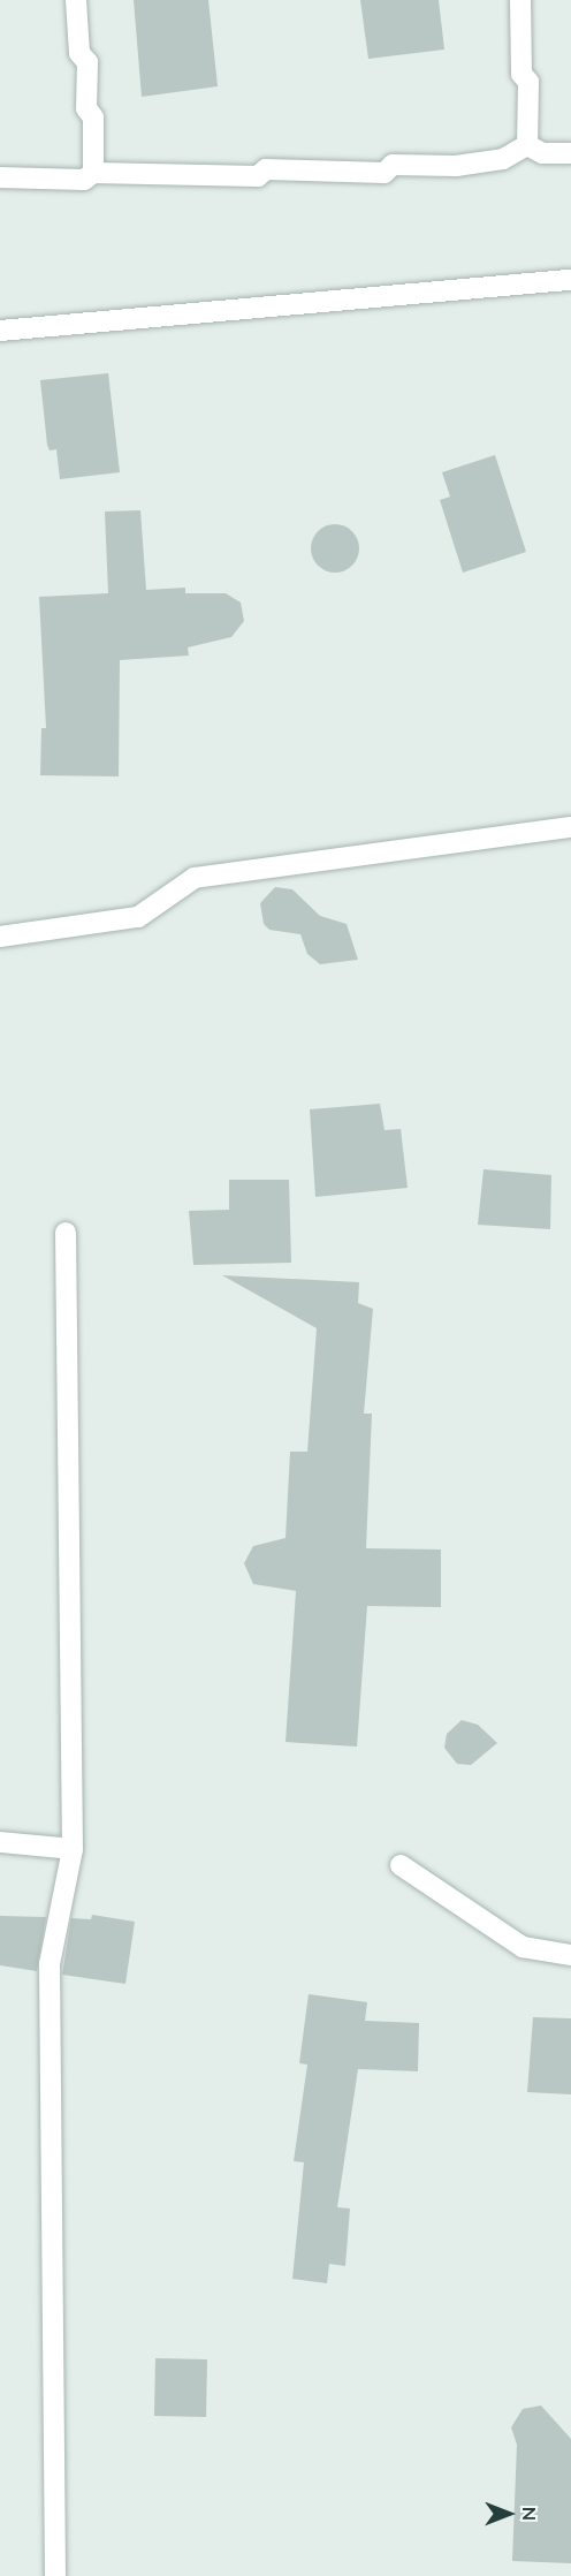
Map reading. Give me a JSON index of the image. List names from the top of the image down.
{
  "north": "right"
}
